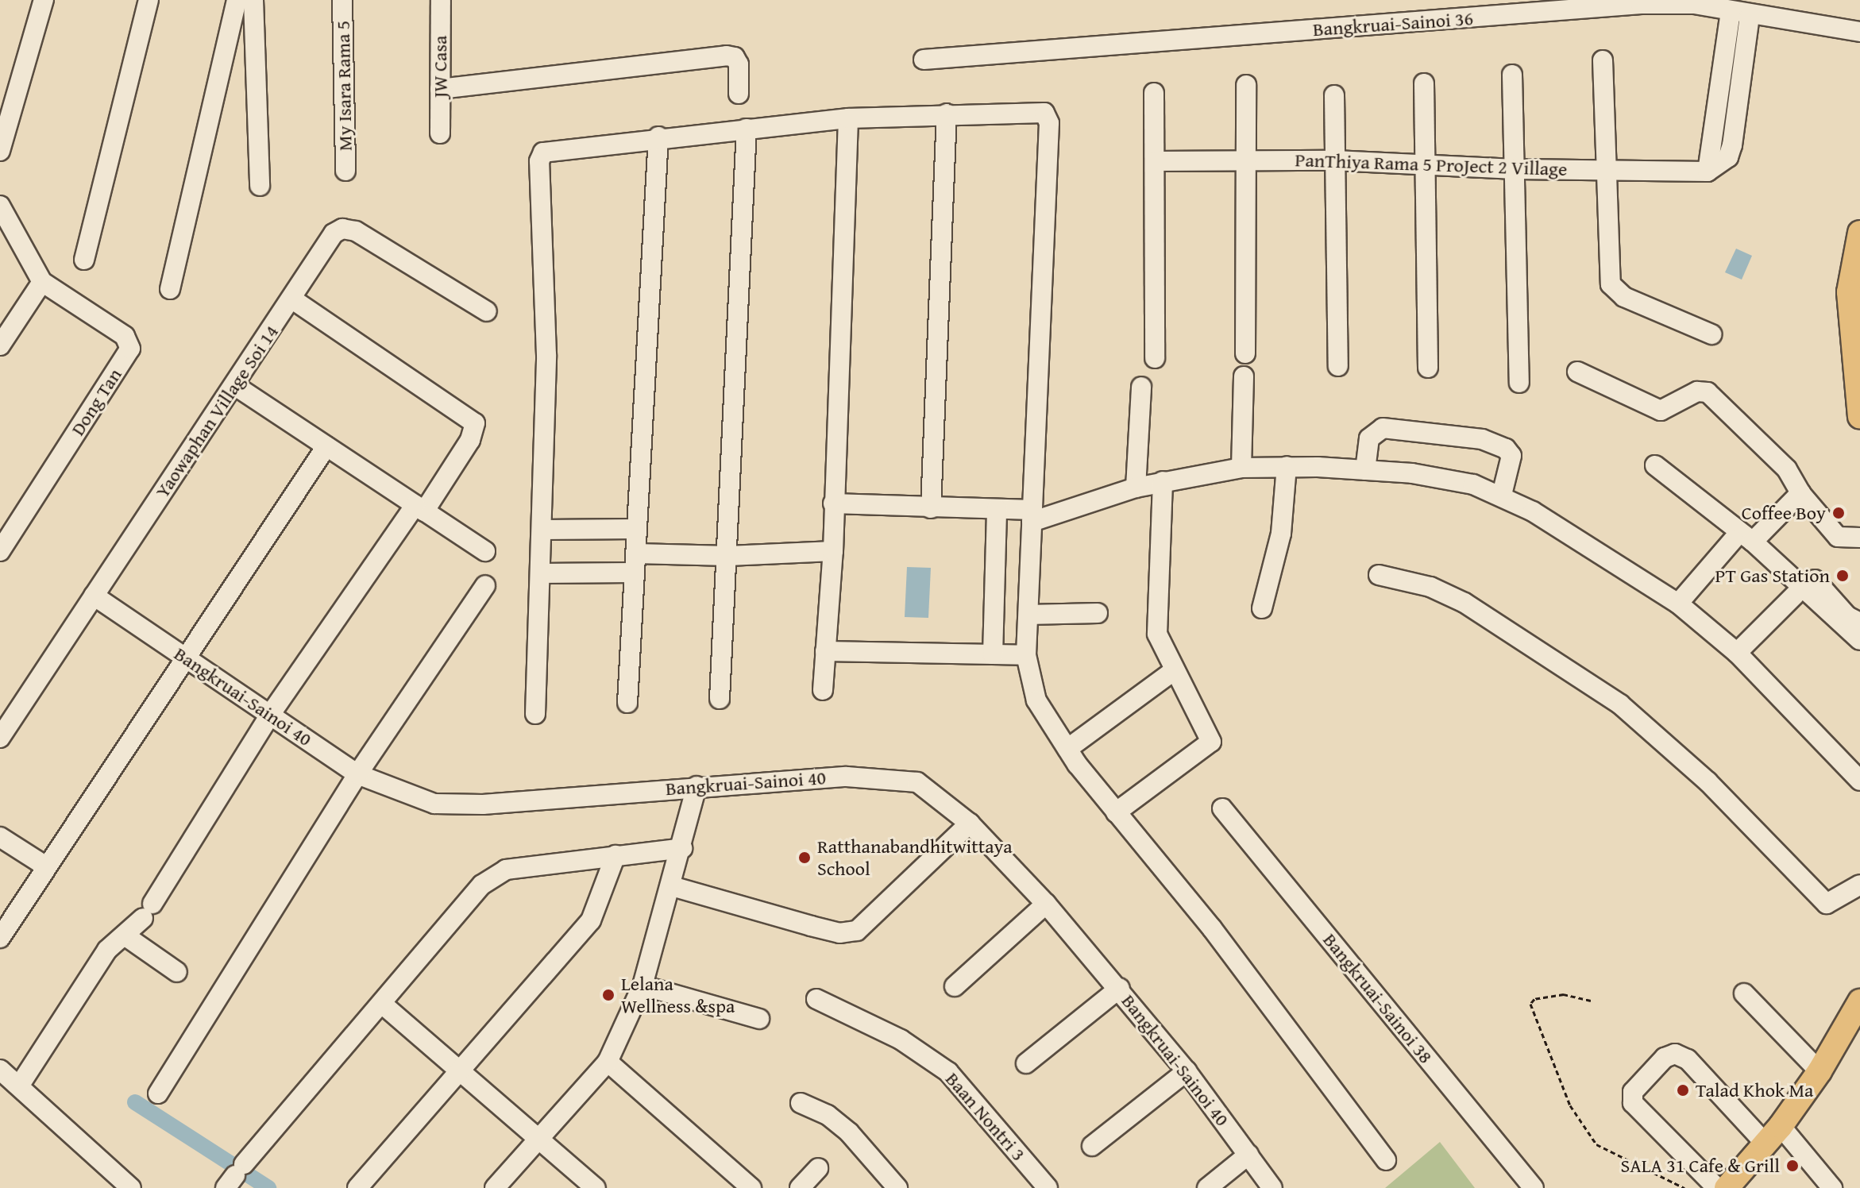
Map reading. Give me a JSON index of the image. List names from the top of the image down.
{
  "streets": {
    "street": [
      "Bangkruai-Sainoi 36",
      "JW Casa",
      "My Isara Rama 5",
      "PanThiya Rama 5 ProJect 2 Village",
      "Dong Tan",
      "Yaowaphan Village Soi 14",
      "Bangkruai-Sainoi 40",
      "Bangkruai-Sainoi 38",
      "Baan Nontri 3"
    ]
  },
  "crossings": [
    ["Yaowaphan Village Soi 14", "Bangkruai-Sainoi 40"]
  ],
  "places": [
    "Coffee Boy",
    "PT Gas Station",
    "Ratthanabandhitwittaya School",
    "Lelana Wellness &spa",
    "Talad Khok Ma",
    "SALA 31 Cafe & Grill"
  ]
}
